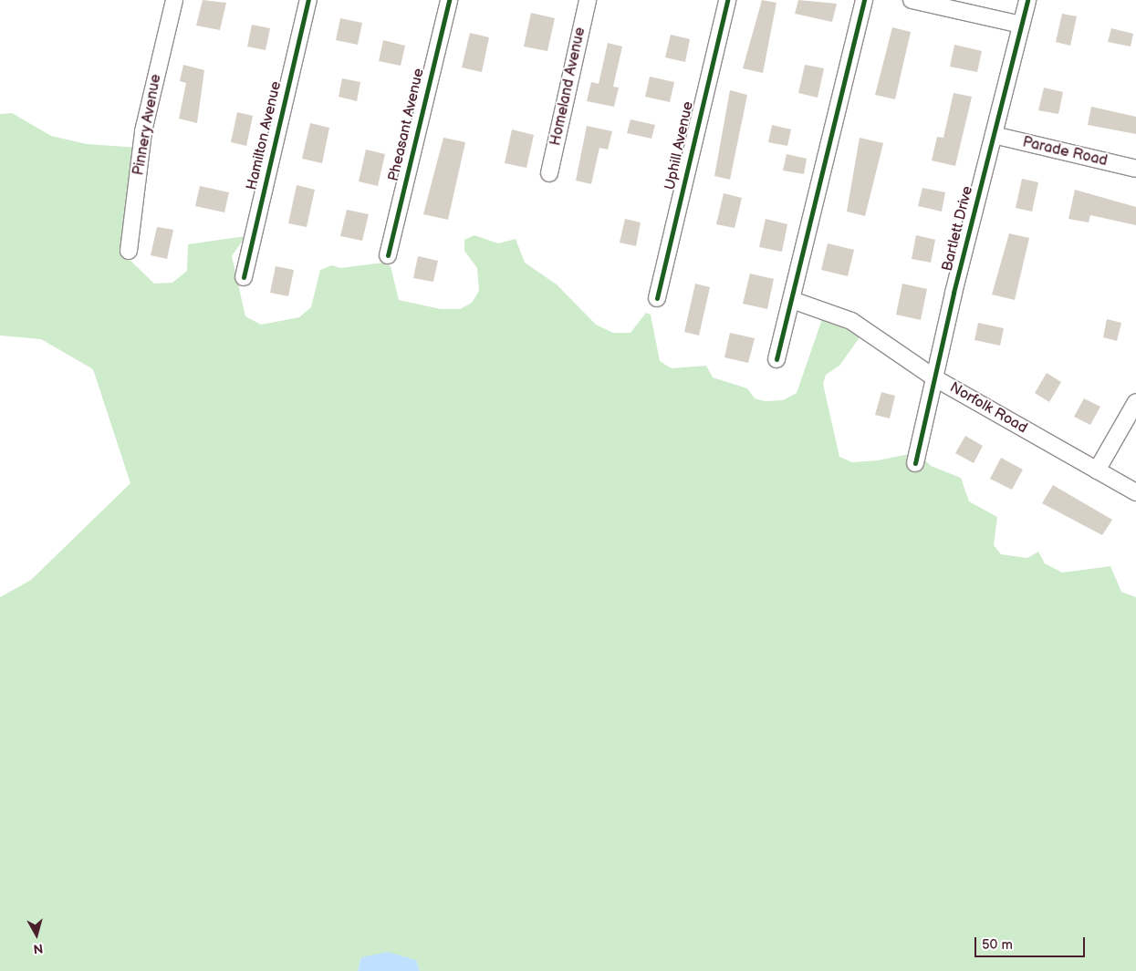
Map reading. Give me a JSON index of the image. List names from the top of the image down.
{
  "streets": {
    "street": [
      "Homeland Avenue",
      "Pinnery Avenue",
      "Pheasant Avenue",
      "Hamilton Avenue",
      "Uphill Avenue",
      "Parade Road",
      "Bartlett Drive",
      "Norfolk Road"
    ]
  },
  "crossings": [
    ["Parade Road", "Bartlett Drive"],
    ["Bartlett Drive", "Norfolk Road"]
  ],
  "scale_bar": "50 m",
  "north": "bottom"
}
